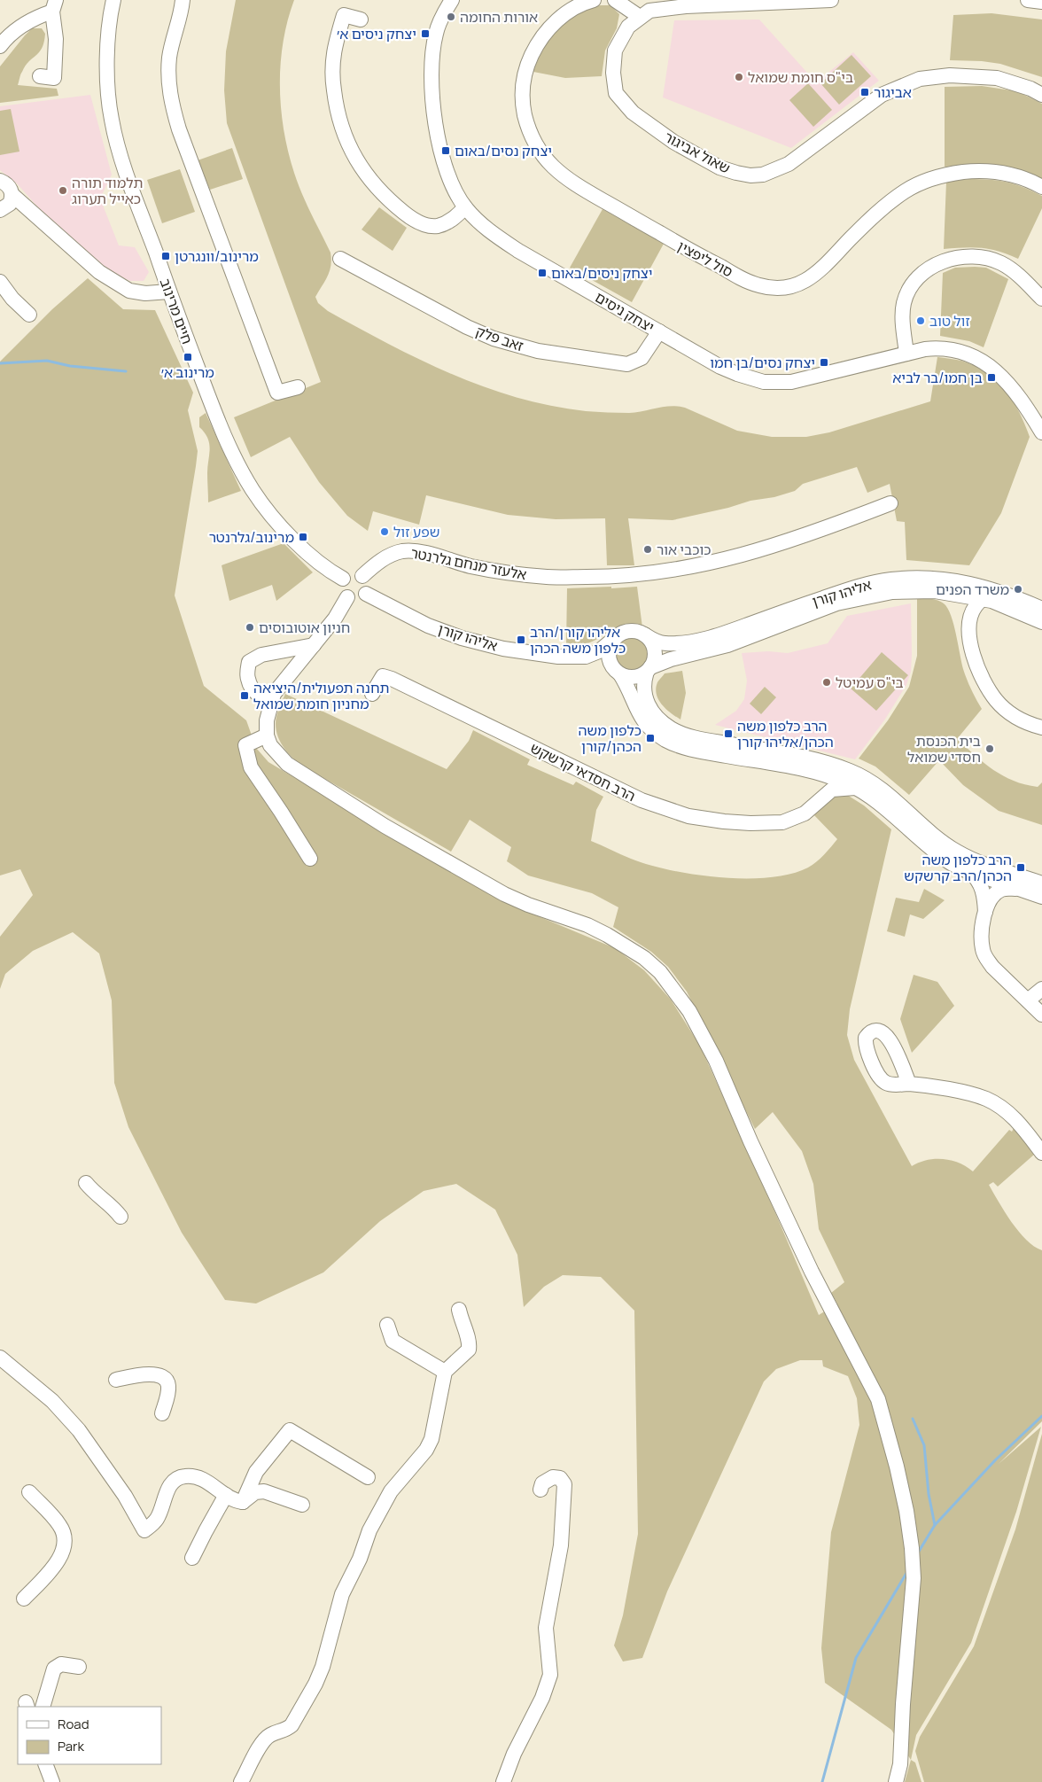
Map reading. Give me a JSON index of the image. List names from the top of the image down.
{
  "streets": {
    "street": [
      "שאול אביגור",
      "סול ליפצין",
      "חיים מרינוב",
      "יצחק ניסים",
      "זאב פלק",
      "אלעזר מנחם גלרנטר",
      "אליהו קורן",
      "הרב חסדאי קרשקש"
    ]
  },
  "crossings": [
    ["חיים מרינוב", "אלעזר מנחם גלרנטר"],
    ["חיים מרינוב", "אליהו קורן"],
    ["יצחק ניסים", "זאב פלק"],
    ["אלעזר מנחם גלרנטר", "אליהו קורן"]
  ],
  "places": {
    "other": [
      "אורות החומה",
      "בי\"ס חומת שמואל",
      "תלמוד תורה כאייל תערוג",
      "זול טוב",
      "שפע זול",
      "כוכבי אור",
      "משרד הפנים",
      "חניון אוטובוסים",
      "בי\"ס עמיטל",
      "בית הכנסת חסדי שמואל"
    ],
    "transit": [
      "יצחק ניסים א׳",
      "אביגור",
      "יצחק נסים/באום",
      "מרינוב/וונגרטן",
      "יצחק ניסים/באום",
      "מרינוב א׳",
      "יצחק נסים/בן חמו",
      "בן חמו/בר לביא",
      "מרינוב/גלרנטר",
      "אליהו קורן/הרב כלפון משה הכהן",
      "תחנה תפעולית/היציאה מחניון חומת שמואל",
      "הרב כלפון משה הכהן/אליהו קורן",
      "כלפון משה הכהן/קורן",
      "הרב כלפון משה הכהן/הרב קרשקש"
    ]
  },
  "legend": ["Road", "Park"]
}
